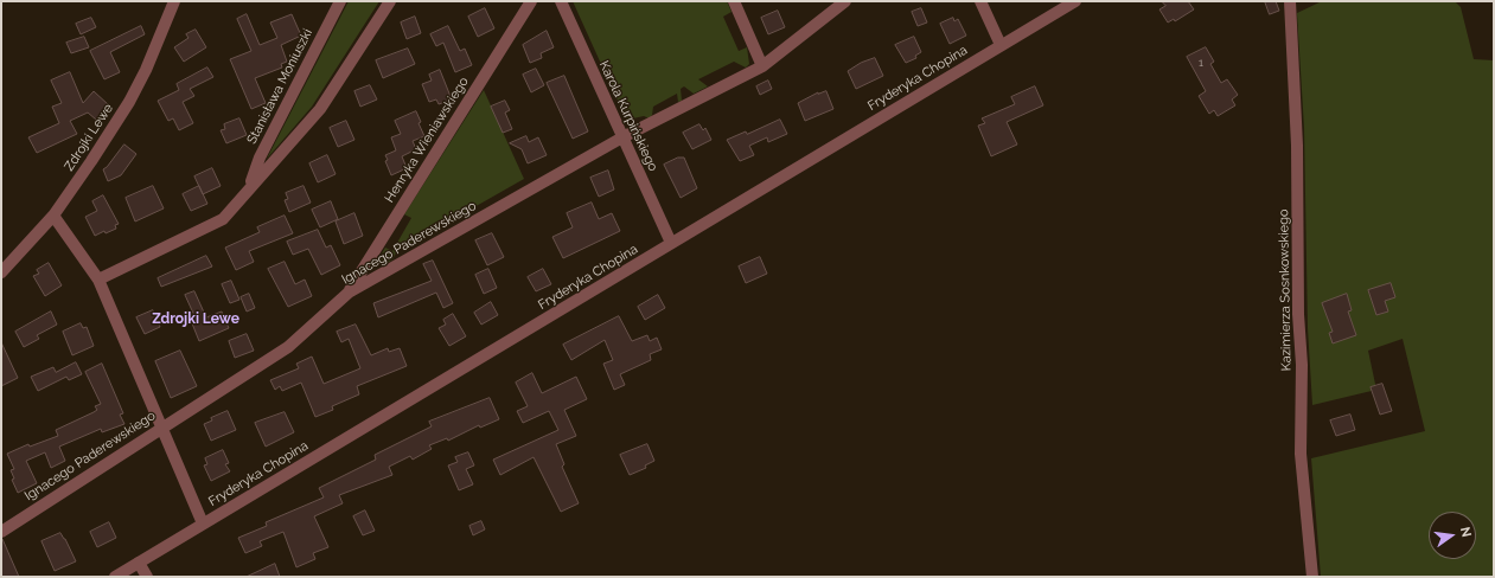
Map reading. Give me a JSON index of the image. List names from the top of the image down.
{
  "streets": {
    "street": [
      "Fryderyka Chopina",
      "Stanisława Moniuszki",
      "Karola Kurpińskiego",
      "Zdrojki Lewe",
      "Henryka Wieniawskiego",
      "Ignacego Paderewskiego",
      "Kazimierza Sosnkowskiego"
    ]
  },
  "crossings": [
    ["Fryderyka Chopina", "Karola Kurpińskiego"],
    ["Karola Kurpińskiego", "Ignacego Paderewskiego"],
    ["Henryka Wieniawskiego", "Ignacego Paderewskiego"]
  ],
  "districts": ["Zdrojki Lewe"],
  "house_numbers": ["1"],
  "north": "right"
}
